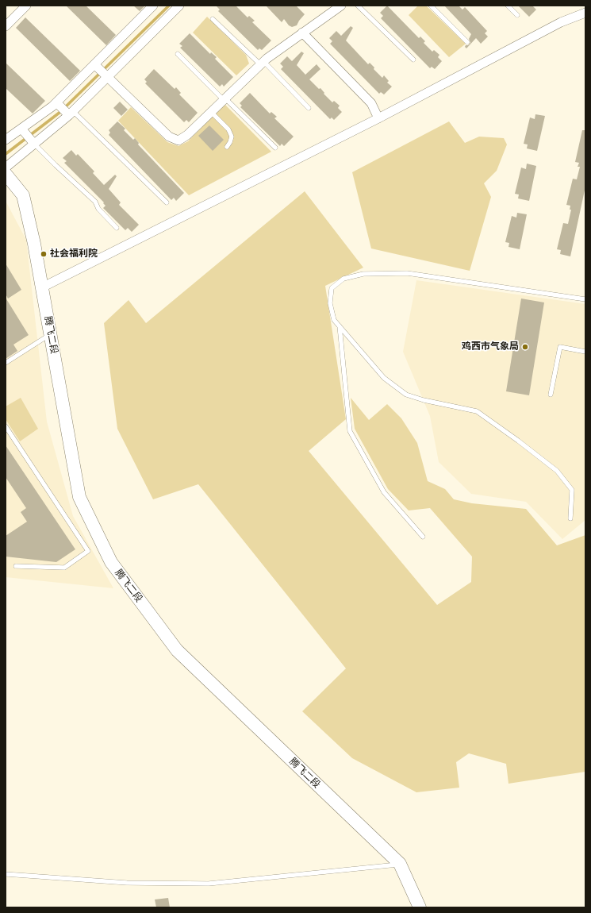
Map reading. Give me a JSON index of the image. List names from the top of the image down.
{
  "streets": {
    "street": ["腾飞二段"]
  },
  "places": ["社会福利院", "鸡西市气象局"]
}
